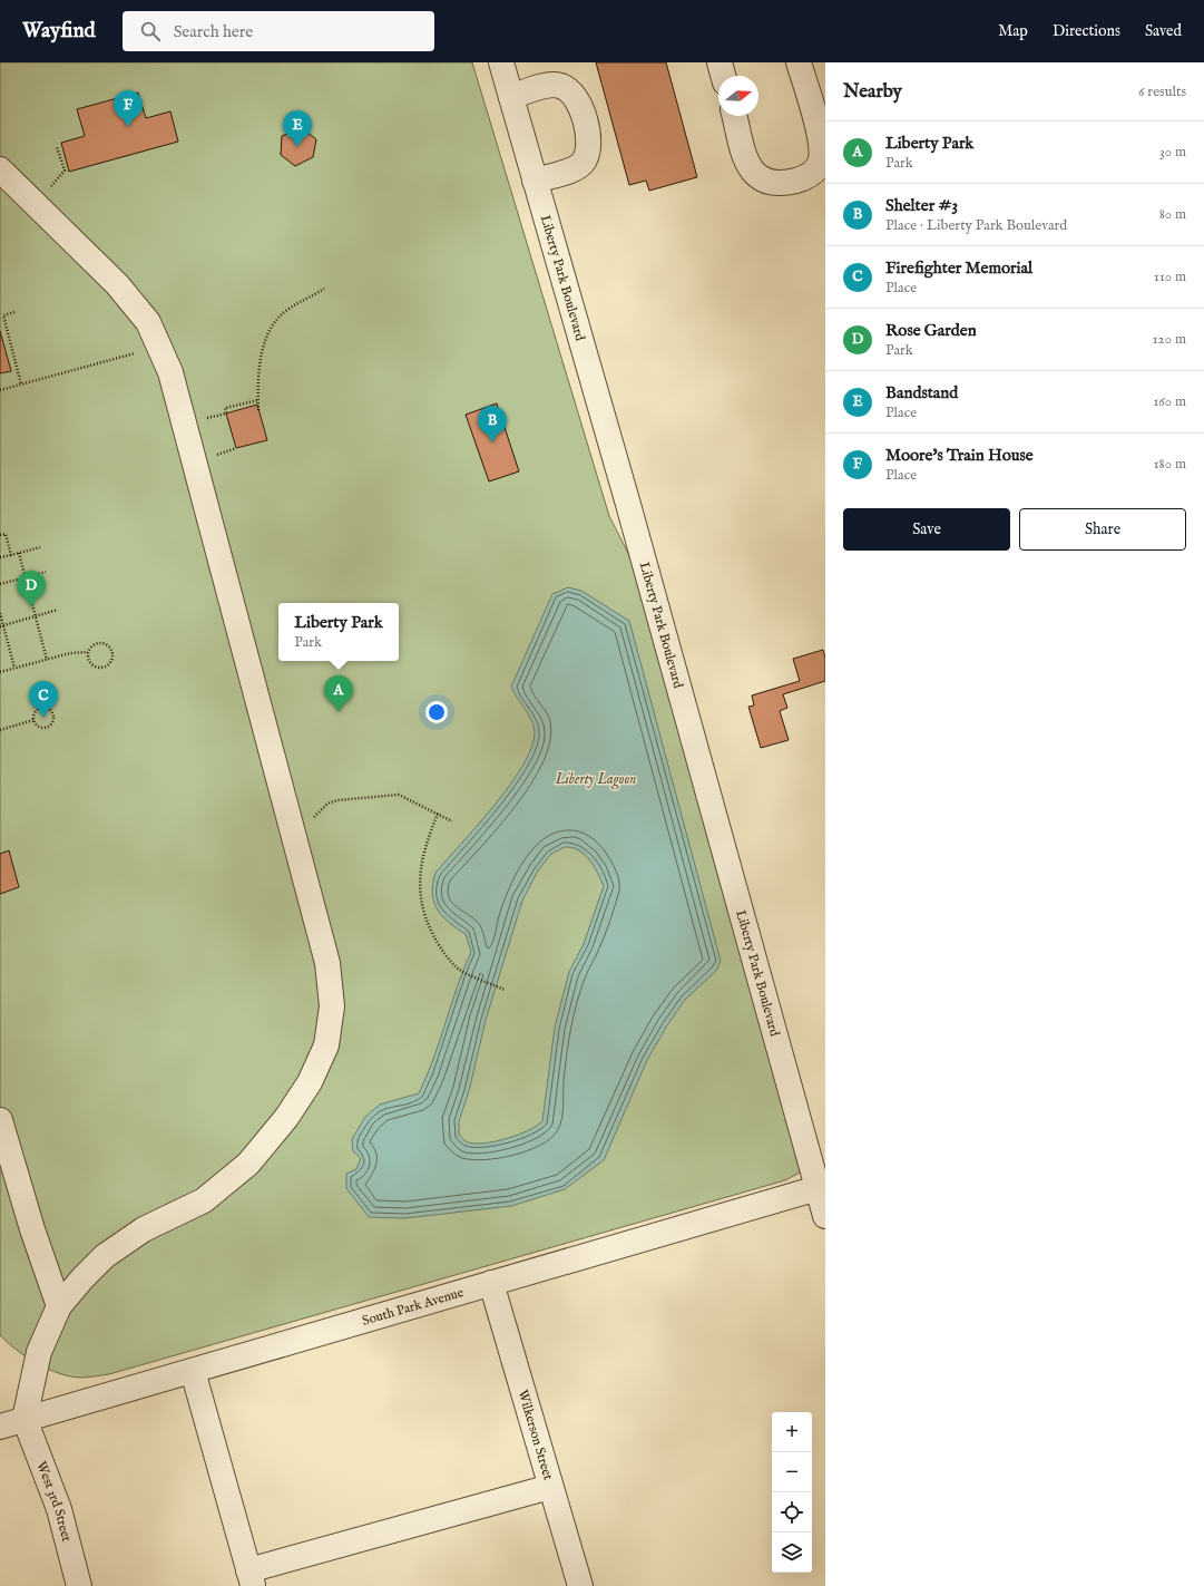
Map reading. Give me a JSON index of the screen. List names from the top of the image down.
{
  "streets": {
    "street": [
      "Liberty Park Boulevard",
      "South Park Avenue",
      "Wilkerson Street",
      "West 3rd Street"
    ]
  },
  "crossings": [
    ["Liberty Park Boulevard", "South Park Avenue"],
    ["South Park Avenue", "Wilkerson Street"],
    ["South Park Avenue", "West 3rd Street"]
  ],
  "water": ["Liberty Lagoon"],
  "north": "right",
  "page": {
    "header": "Wayfind",
    "search": "Search here",
    "nav": ["Map", "Directions", "Saved"],
    "heading": ["Nearby", "6 results"],
    "pins": [
      "F",
      "E",
      "B",
      "D",
      "A",
      "C"
    ],
    "list": [
      {
        "mark": "A",
        "name": "Liberty Park",
        "note": "Park",
        "value": "30 m"
      },
      {
        "mark": "B",
        "name": "Shelter #3",
        "note": "Place · Liberty Park Boulevard",
        "value": "80 m"
      },
      {
        "mark": "C",
        "name": "Firefighter Memorial",
        "note": "Place",
        "value": "110 m"
      },
      {
        "mark": "D",
        "name": "Rose Garden",
        "note": "Park",
        "value": "120 m"
      },
      {
        "mark": "E",
        "name": "Bandstand",
        "note": "Place",
        "value": "160 m"
      },
      {
        "mark": "F",
        "name": "Moore's Train House",
        "note": "Place",
        "value": "180 m"
      }
    ],
    "buttons": ["Save", "Share"],
    "popup": ["Liberty Park", "Park"],
    "map_buttons": ["+", "−"]
  }
}
